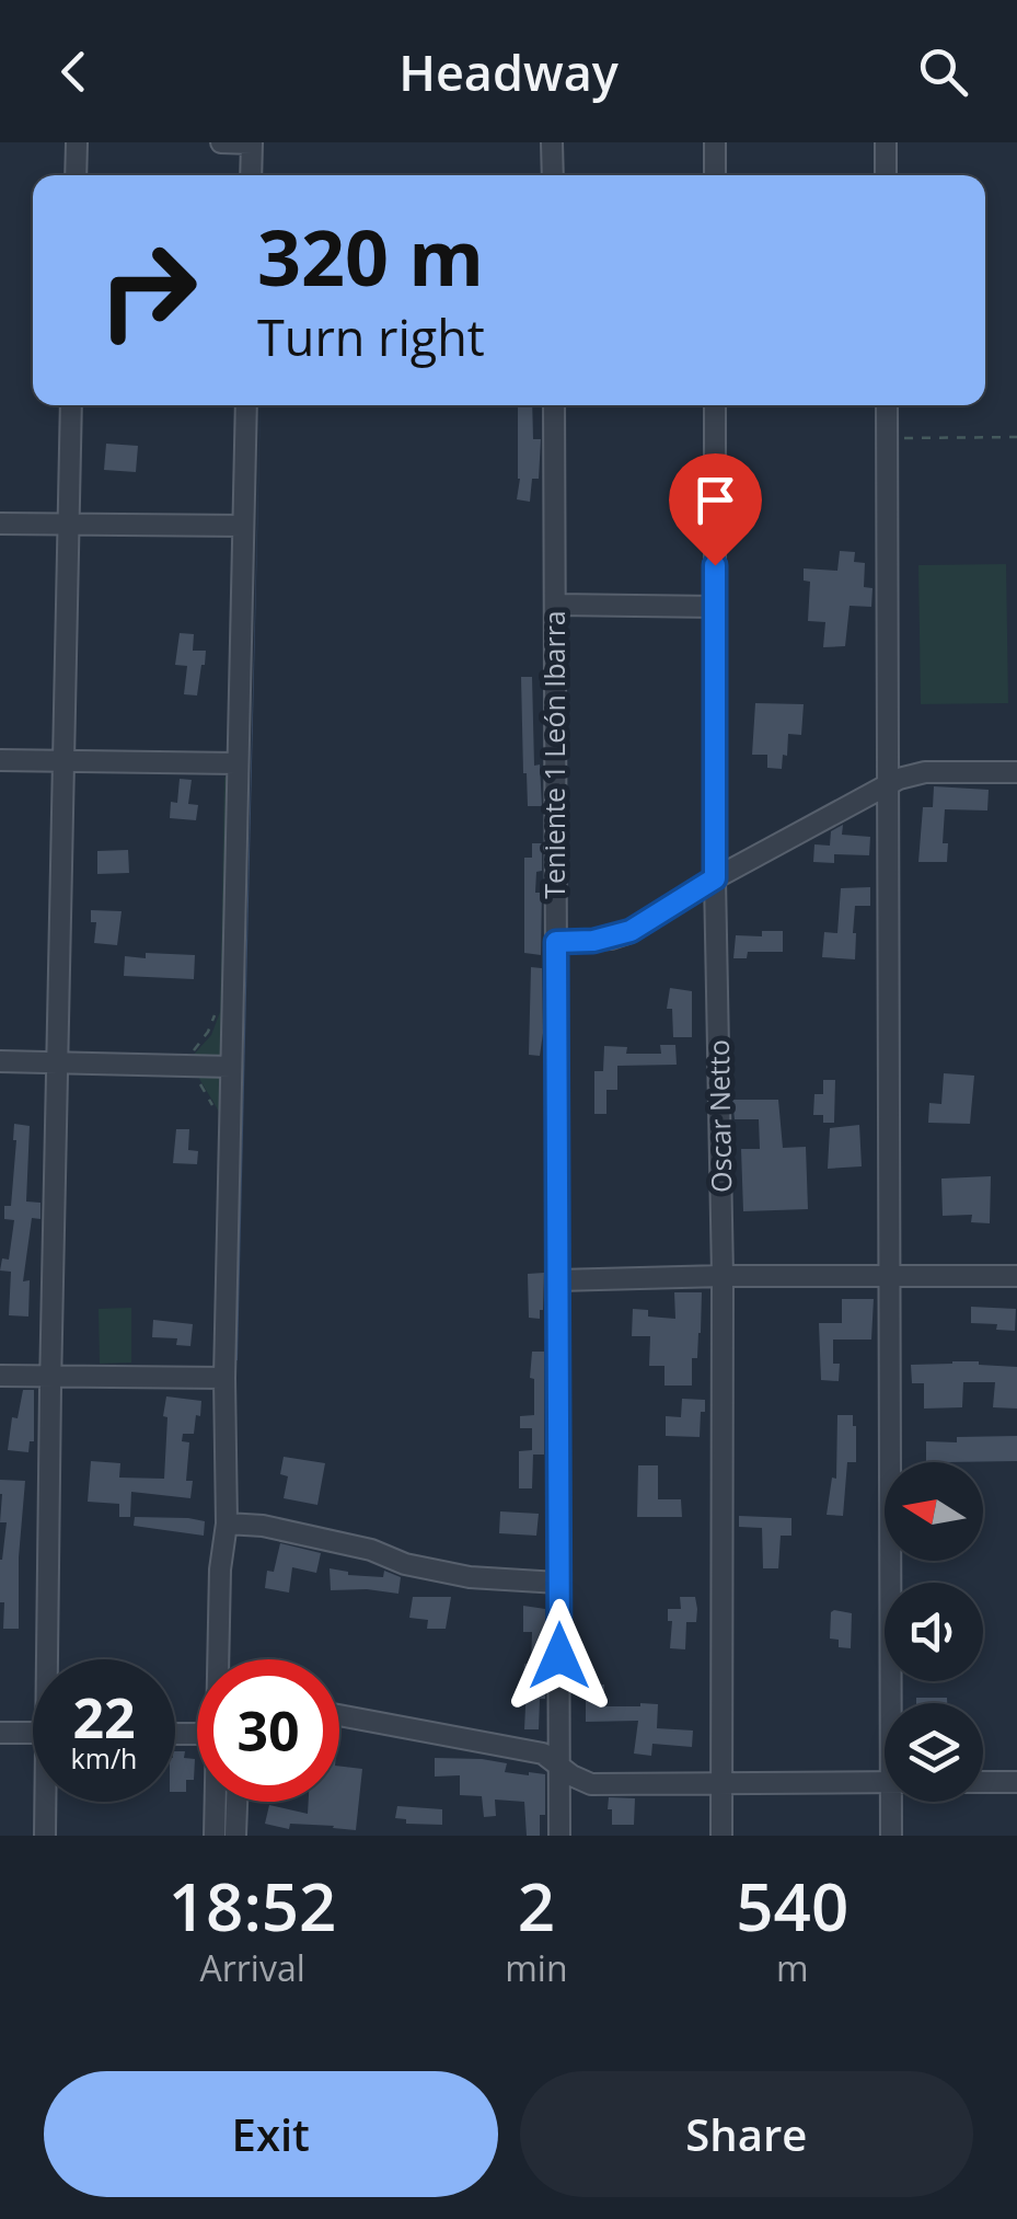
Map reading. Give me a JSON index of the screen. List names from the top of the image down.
{
  "streets": {
    "street": ["Teniente 1 León Ibarra", "Oscar Netto"]
  },
  "north": "left",
  "page": {
    "header": "Headway",
    "turn": ["320 m", "Turn right"],
    "speed": "22 km/h",
    "limit": "30",
    "eta": [
      "18:52",
      "Arrival",
      "2",
      "min",
      "540",
      "m"
    ],
    "buttons": ["Exit", "Share"]
  }
}
